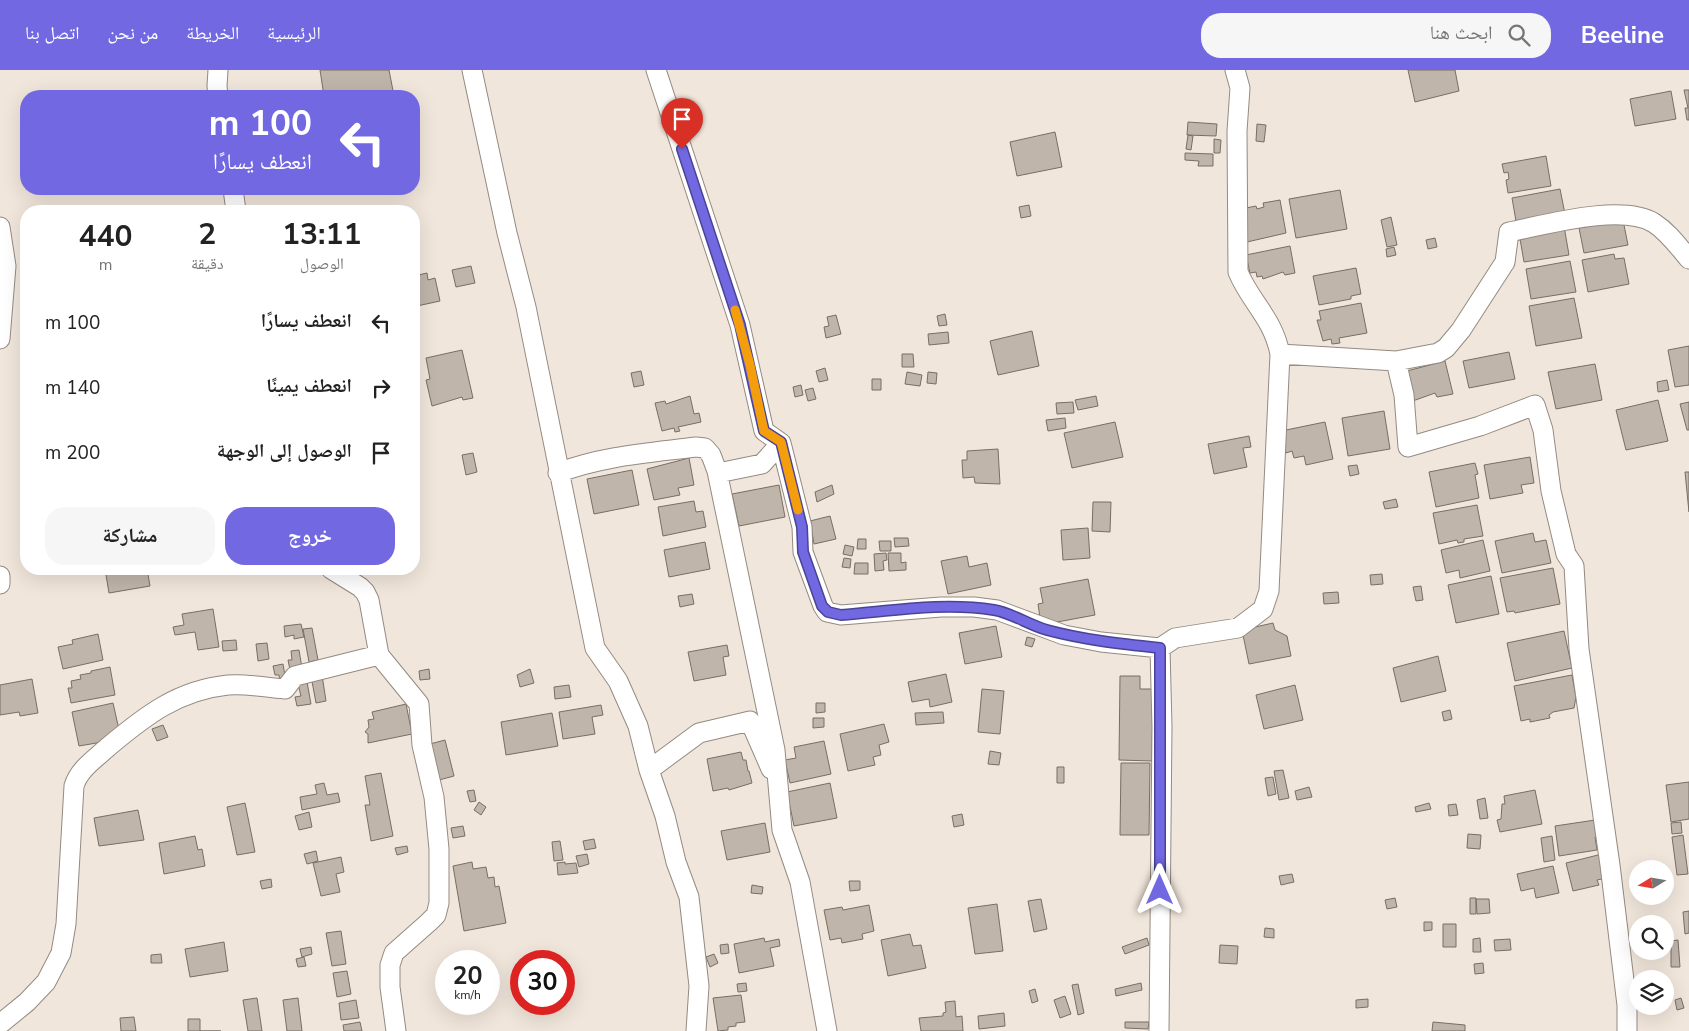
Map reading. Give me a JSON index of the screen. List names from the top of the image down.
{
  "north": "left",
  "page": {
    "header": "Beeline",
    "search": "ابحث هنا",
    "nav": [
      "الرئيسية",
      "الخريطة",
      "من نحن",
      "اتصل بنا"
    ],
    "turn": ["100 m", "انعطف يسارًا"],
    "eta": [
      "13:11",
      "الوصول",
      "2",
      "دقيقة",
      "440",
      "m"
    ],
    "list": [
      {
        "name": "انعطف يسارًا",
        "value": "100 m"
      },
      {
        "name": "انعطف يمينًا",
        "value": "140 m"
      },
      {
        "name": "الوصول إلى الوجهة",
        "value": "200 m"
      }
    ],
    "buttons": ["خروج", "مشاركة"],
    "speed": "20 km/h",
    "limit": "30"
  }
}
